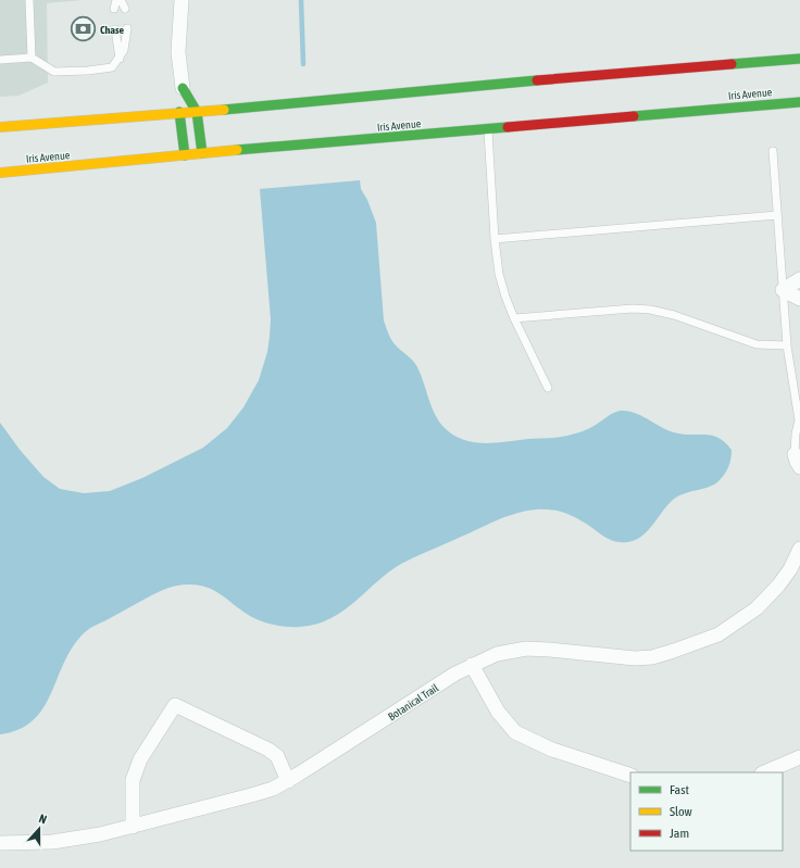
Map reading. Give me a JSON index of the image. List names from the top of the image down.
{
  "streets": {
    "main road": ["Iris Avenue"],
    "street": ["Botanical Trail"]
  },
  "places": {
    "bank": ["Chase"]
  },
  "legend": ["Fast", "Slow", "Jam"],
  "north": "top"
}
